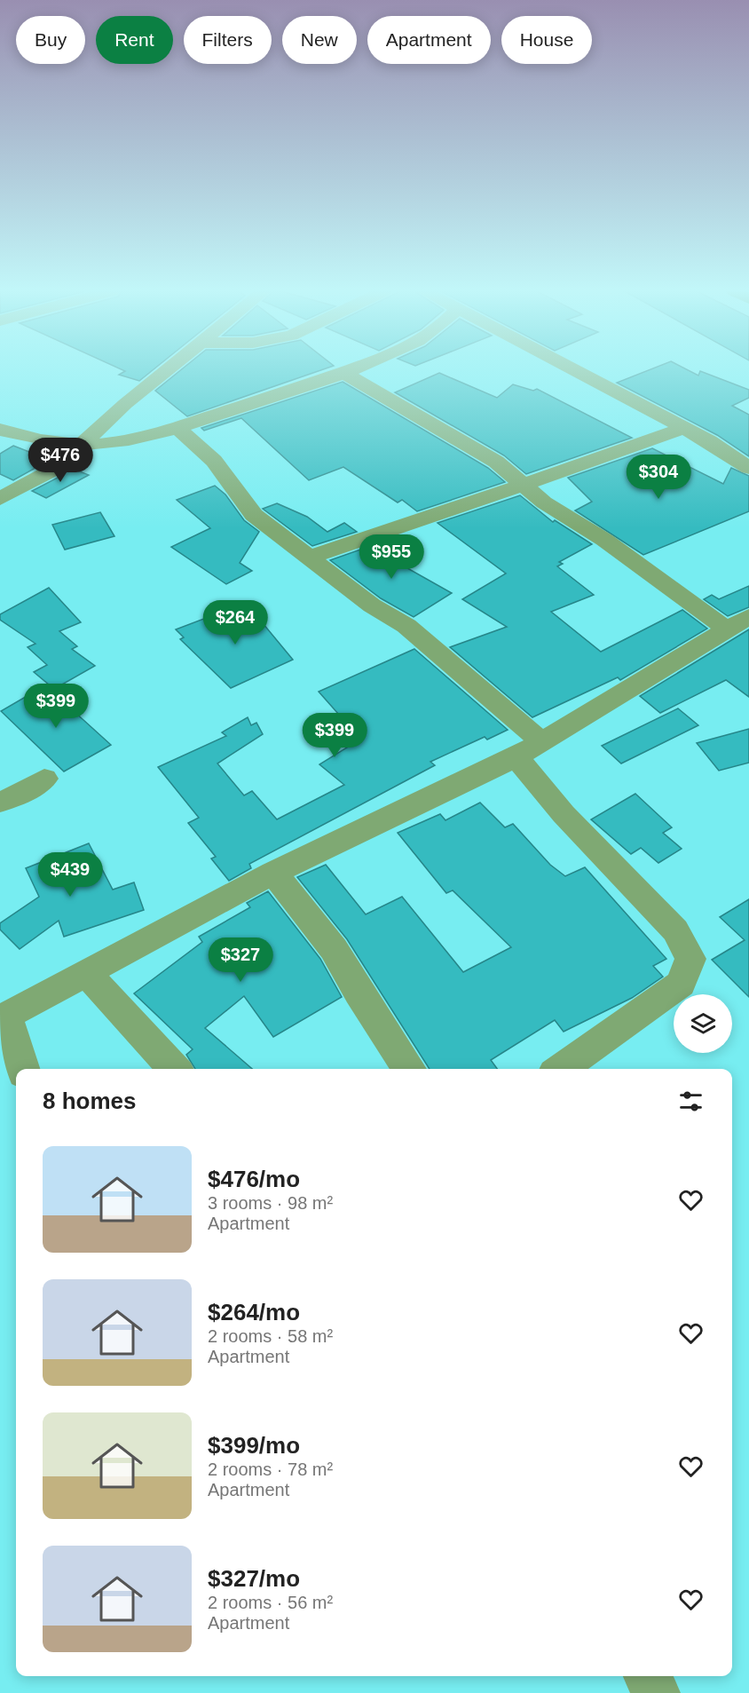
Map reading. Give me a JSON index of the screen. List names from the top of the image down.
{
  "page": {
    "chip": [
      "Buy",
      "Rent",
      "Filters",
      "New",
      "Apartment",
      "House"
    ],
    "price": [
      "$476",
      "$304",
      "$955",
      "$264",
      "$399",
      "$399",
      "$439",
      "$327"
    ],
    "heading": "8 homes",
    "list": [
      {
        "name": "$476/mo",
        "note": "3 rooms · 98 m² · Apartment"
      },
      {
        "name": "$264/mo",
        "note": "2 rooms · 58 m² · Apartment"
      },
      {
        "name": "$399/mo",
        "note": "2 rooms · 78 m² · Apartment"
      },
      {
        "name": "$327/mo",
        "note": "2 rooms · 56 m² · Apartment"
      }
    ]
  }
}
